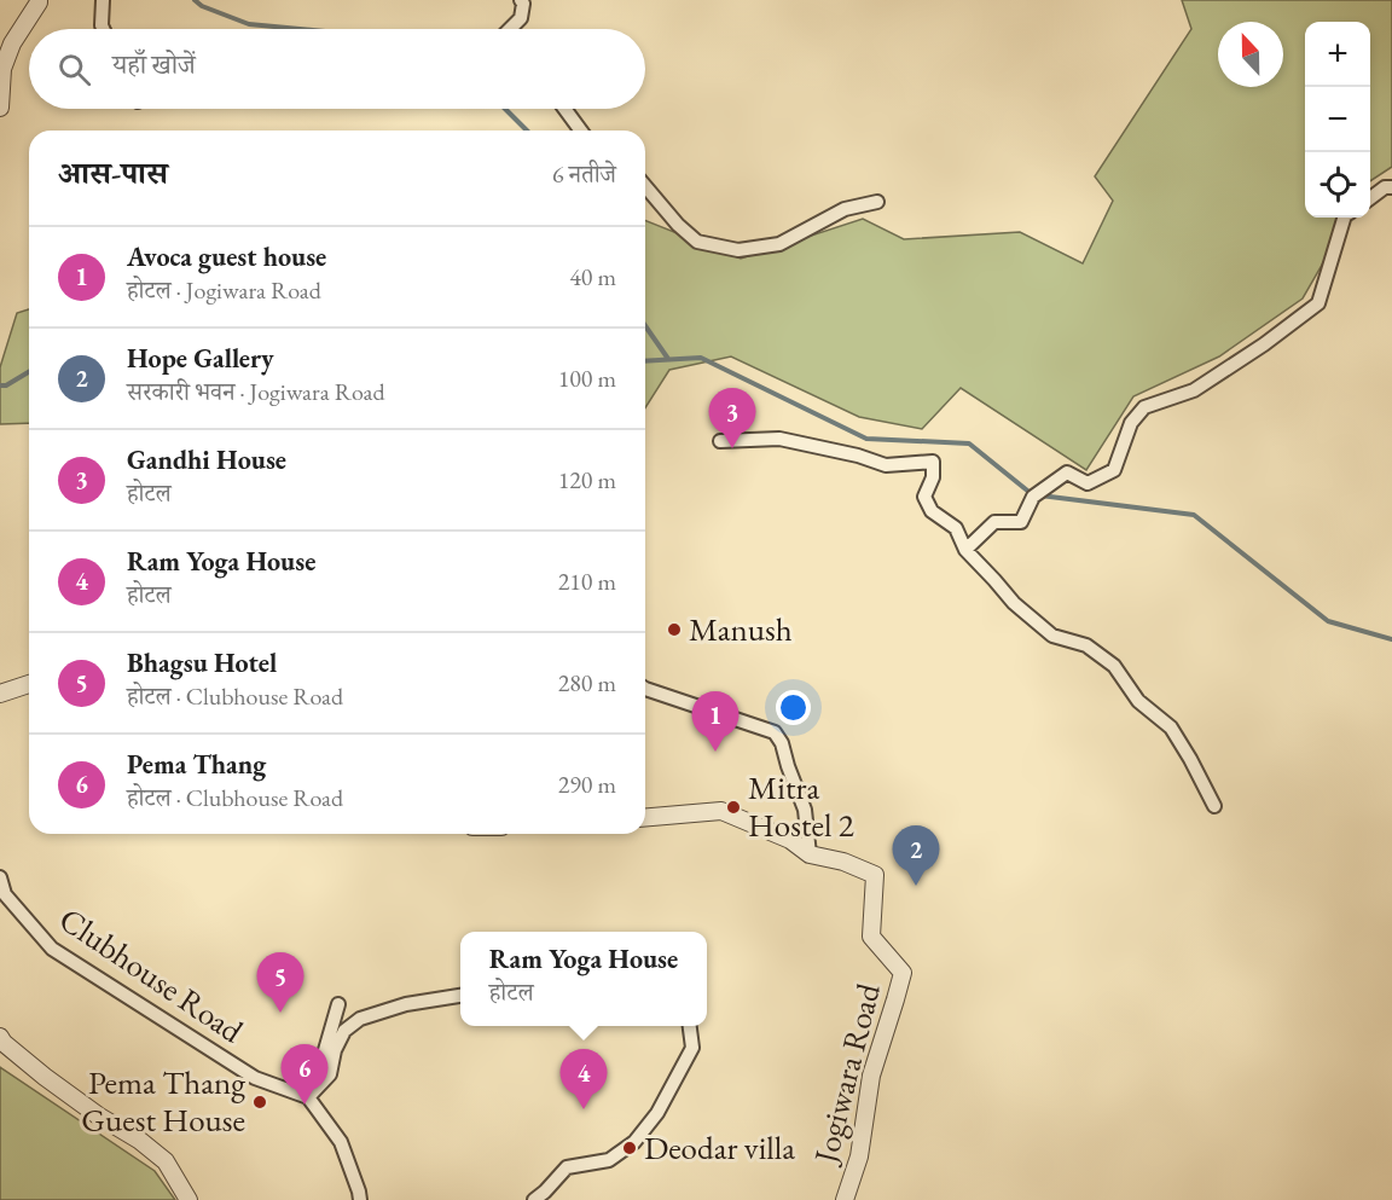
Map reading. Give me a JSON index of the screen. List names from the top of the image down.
{
  "streets": {
    "street": ["Clubhouse Road", "Jogiwara Road"]
  },
  "places": [
    "Manush",
    "Mitra Hostel 2",
    "Pema Thang Guest House",
    "Deodar villa"
  ],
  "north": "top",
  "page": {
    "map_buttons": ["+", "−"],
    "search": "यहाँ खोजें",
    "heading": ["आस-पास", "6 नतीजे"],
    "list": [
      {
        "mark": "1",
        "name": "Avoca guest house",
        "note": "होटल · Jogiwara Road",
        "value": "40 m"
      },
      {
        "mark": "2",
        "name": "Hope Gallery",
        "note": "सरकारी भवन · Jogiwara Road",
        "value": "100 m"
      },
      {
        "mark": "3",
        "name": "Gandhi House",
        "note": "होटल",
        "value": "120 m"
      },
      {
        "mark": "4",
        "name": "Ram Yoga House",
        "note": "होटल",
        "value": "210 m"
      },
      {
        "mark": "5",
        "name": "Bhagsu Hotel",
        "note": "होटल · Clubhouse Road",
        "value": "280 m"
      },
      {
        "mark": "6",
        "name": "Pema Thang",
        "note": "होटल · Clubhouse Road",
        "value": "290 m"
      }
    ],
    "pins": [
      "3",
      "1",
      "2",
      "5",
      "6",
      "4"
    ],
    "popup": ["Ram Yoga House", "होटल"]
  }
}
